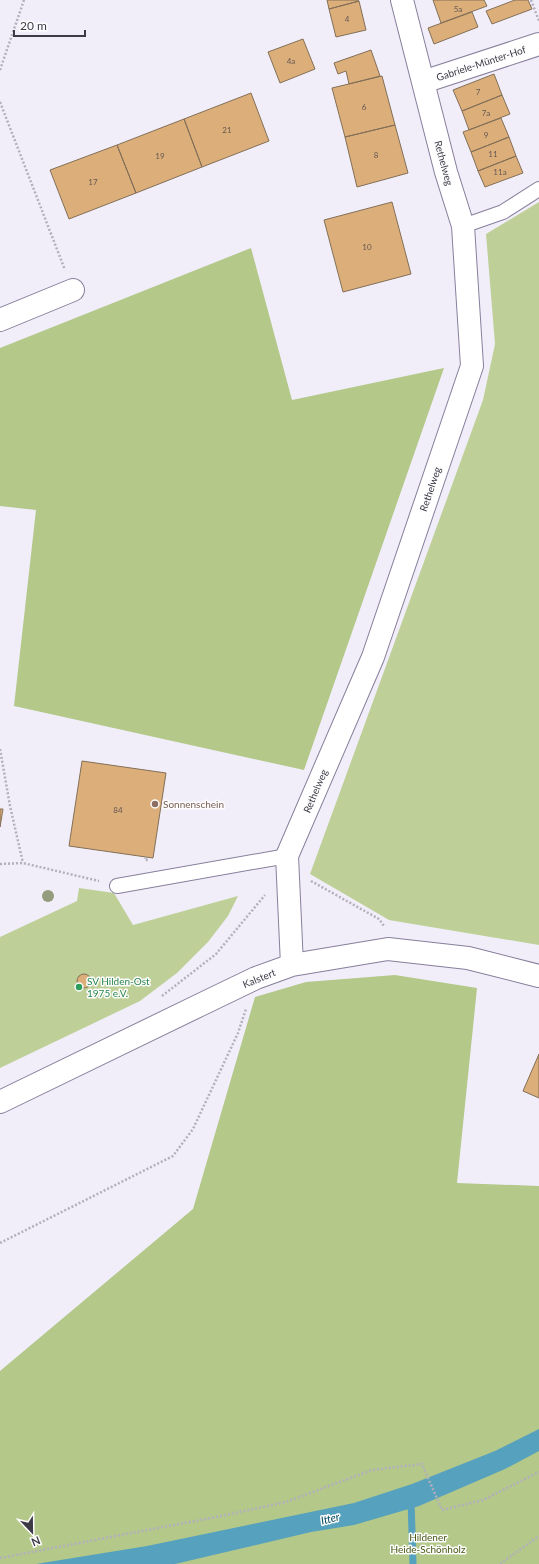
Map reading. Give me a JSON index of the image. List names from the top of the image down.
{
  "streets": {
    "street": ["Gabriele-Münter-Hof", "Rethelweg", "Kalstert"]
  },
  "crossings": [
    ["Gabriele-Münter-Hof", "Rethelweg"],
    ["Rethelweg", "Kalstert"]
  ],
  "water": ["Itter"],
  "parks": ["Hildener Heide-Schönholz"],
  "places": ["Sonnenschein", "SV Hilden-Ost 1975 e.V."],
  "house_numbers": [
    "5a",
    "4",
    "4a",
    "7",
    "6",
    "7a",
    "21",
    "9",
    "11",
    "8",
    "19",
    "11a",
    "17",
    "10",
    "84"
  ],
  "scale_bar": "20 m",
  "north": "bottom"
}
